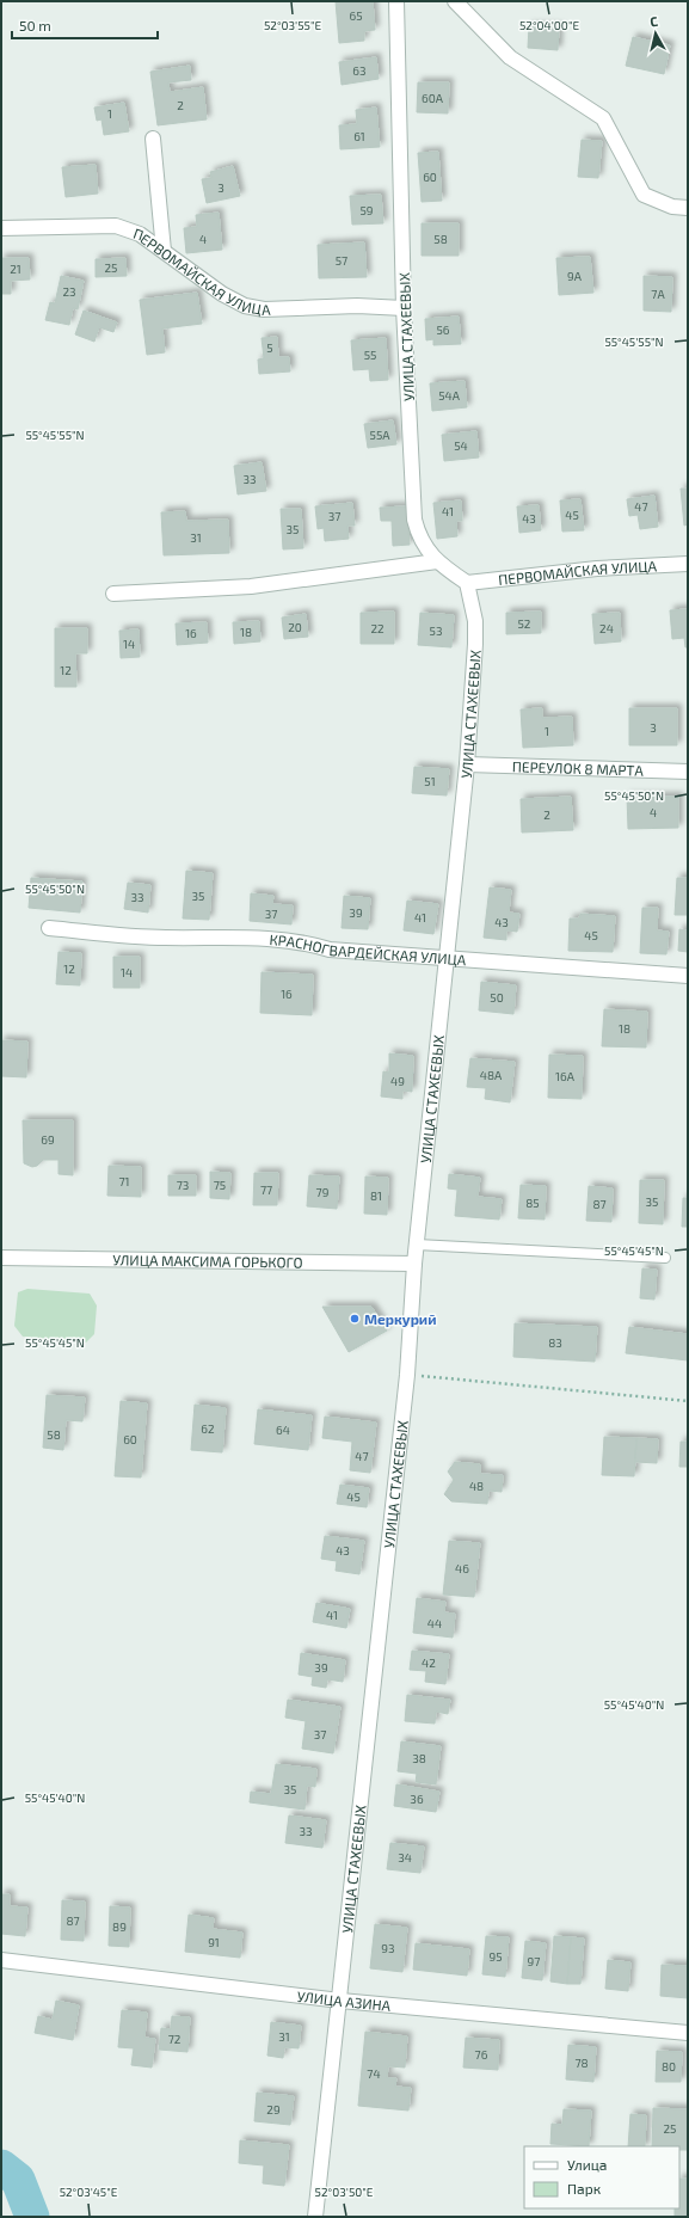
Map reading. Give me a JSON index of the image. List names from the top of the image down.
{
  "streets": {
    "street": [
      "ПЕРВОМАЙСКАЯ УЛИЦА",
      "УЛИЦА СТАХЕЕВЫХ",
      "ПЕРЕУЛОК 8 МАРТА",
      "КРАСНОГВАРДЕЙСКАЯ УЛИЦА",
      "УЛИЦА МАКСИМА ГОРЬКОГО",
      "УЛИЦА АЗИНА"
    ]
  },
  "crossings": [
    ["ПЕРВОМАЙСКАЯ УЛИЦА", "УЛИЦА СТАХЕЕВЫХ"],
    ["УЛИЦА СТАХЕЕВЫХ", "ПЕРЕУЛОК 8 МАРТА"],
    ["УЛИЦА СТАХЕЕВЫХ", "КРАСНОГВАРДЕЙСКАЯ УЛИЦА"],
    ["УЛИЦА СТАХЕЕВЫХ", "УЛИЦА МАКСИМА ГОРЬКОГО"],
    ["УЛИЦА СТАХЕЕВЫХ", "УЛИЦА АЗИНА"]
  ],
  "places": ["Меркурий"],
  "house_numbers": [
    "65",
    "63",
    "60А",
    "2",
    "1",
    "61",
    "60",
    "3",
    "59",
    "4",
    "58",
    "57",
    "25",
    "21",
    "9А",
    "23",
    "7А",
    "56",
    "5",
    "55",
    "54А",
    "55А",
    "54",
    "33",
    "47",
    "41",
    "45",
    "37",
    "43",
    "35",
    "31",
    "52",
    "20",
    "22",
    "24",
    "53",
    "18",
    "16",
    "14",
    "12",
    "3",
    "1",
    "51",
    "4",
    "2",
    "35",
    "33",
    "39",
    "37",
    "41",
    "43",
    "45",
    "12",
    "14",
    "16",
    "50",
    "18",
    "48А",
    "16А",
    "49",
    "69",
    "71",
    "73",
    "75",
    "77",
    "79",
    "81",
    "35",
    "85",
    "87",
    "83",
    "62",
    "64",
    "58",
    "60",
    "47",
    "48",
    "45",
    "43",
    "46",
    "41",
    "44",
    "42",
    "39",
    "37",
    "38",
    "35",
    "36",
    "33",
    "34",
    "87",
    "89",
    "91",
    "93",
    "95",
    "97",
    "31",
    "72",
    "76",
    "78",
    "80",
    "74",
    "29",
    "25"
  ],
  "legend": ["Улица", "Парк"],
  "scale_bar": "50 m",
  "north": "top",
  "coordinates": [
    "52°03'55\"E",
    "52°04'00\"E",
    "55°45'55\"N",
    "55°45'50\"N",
    "55°45'45\"N",
    "55°45'40\"N",
    "52°03'45\"E",
    "52°03'50\"E"
  ]
}
